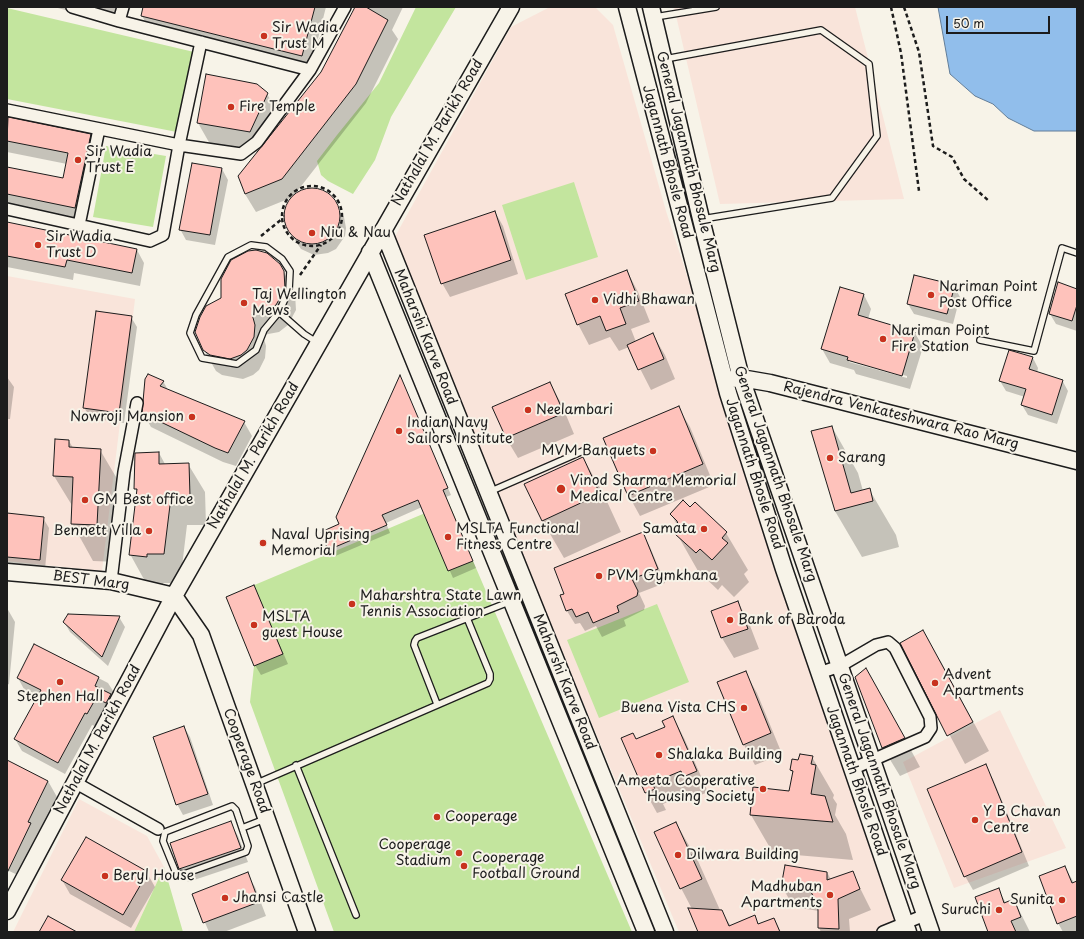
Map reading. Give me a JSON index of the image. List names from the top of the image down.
{
  "streets": {
    "street": [
      "Nathalal M. Parikh Road",
      "Jagannath Bhosle Road",
      "General Jagannath Bhosale Marg",
      "Maharshi Karve Road",
      "Rajendra Venkateshwara Rao Marg",
      "BEST Marg",
      "Cooperage Road"
    ]
  },
  "crossings": [
    ["Nathalal M. Parikh Road", "Maharshi Karve Road"],
    ["Nathalal M. Parikh Road", "BEST Marg"],
    ["Nathalal M. Parikh Road", "Cooperage Road"],
    ["Jagannath Bhosle Road", "Rajendra Venkateshwara Rao Marg"],
    ["General Jagannath Bhosale Marg", "Rajendra Venkateshwara Rao Marg"],
    ["BEST Marg", "Cooperage Road"]
  ],
  "places": [
    "Sir Wadia Trust M",
    "Fire Temple",
    "Sir Wadia Trust E",
    "Niu & Nau",
    "Sir Wadia Trust D",
    "Nariman Point Post Office",
    "Vidhi Bhawan",
    "Taj Wellington Mews",
    "Nariman Point Fire Station",
    "Neelambari",
    "Nowroji Mansion",
    "Indian Navy Sailors Institute",
    "MVM Banquets",
    "Sarang",
    "Vinod Sharma Memorial Medical Centre",
    "GM Best office",
    "Samata",
    "Bennett Villa",
    "MSLTA Functional Fitness Centre",
    "Naval Uprising Memorial",
    "PVM Gymkhana",
    "Maharshtra State Lawn Tennis Association",
    "Bank of Baroda",
    "MSLTA guest House",
    "Stephen Hall",
    "Advent Apartments",
    "Buena Vista CHS",
    "Shalaka Building",
    "Ameeta Cooperative Housing Society",
    "Cooperage",
    "Y B Chavan Centre",
    "Cooperage Stadium",
    "Dilwara Building",
    "Cooperage Football Ground",
    "Beryl House",
    "Madhuban Apartments",
    "Jhansi Castle",
    "Sunita",
    "Suruchi"
  ],
  "scale_bar": "50 m"
}
